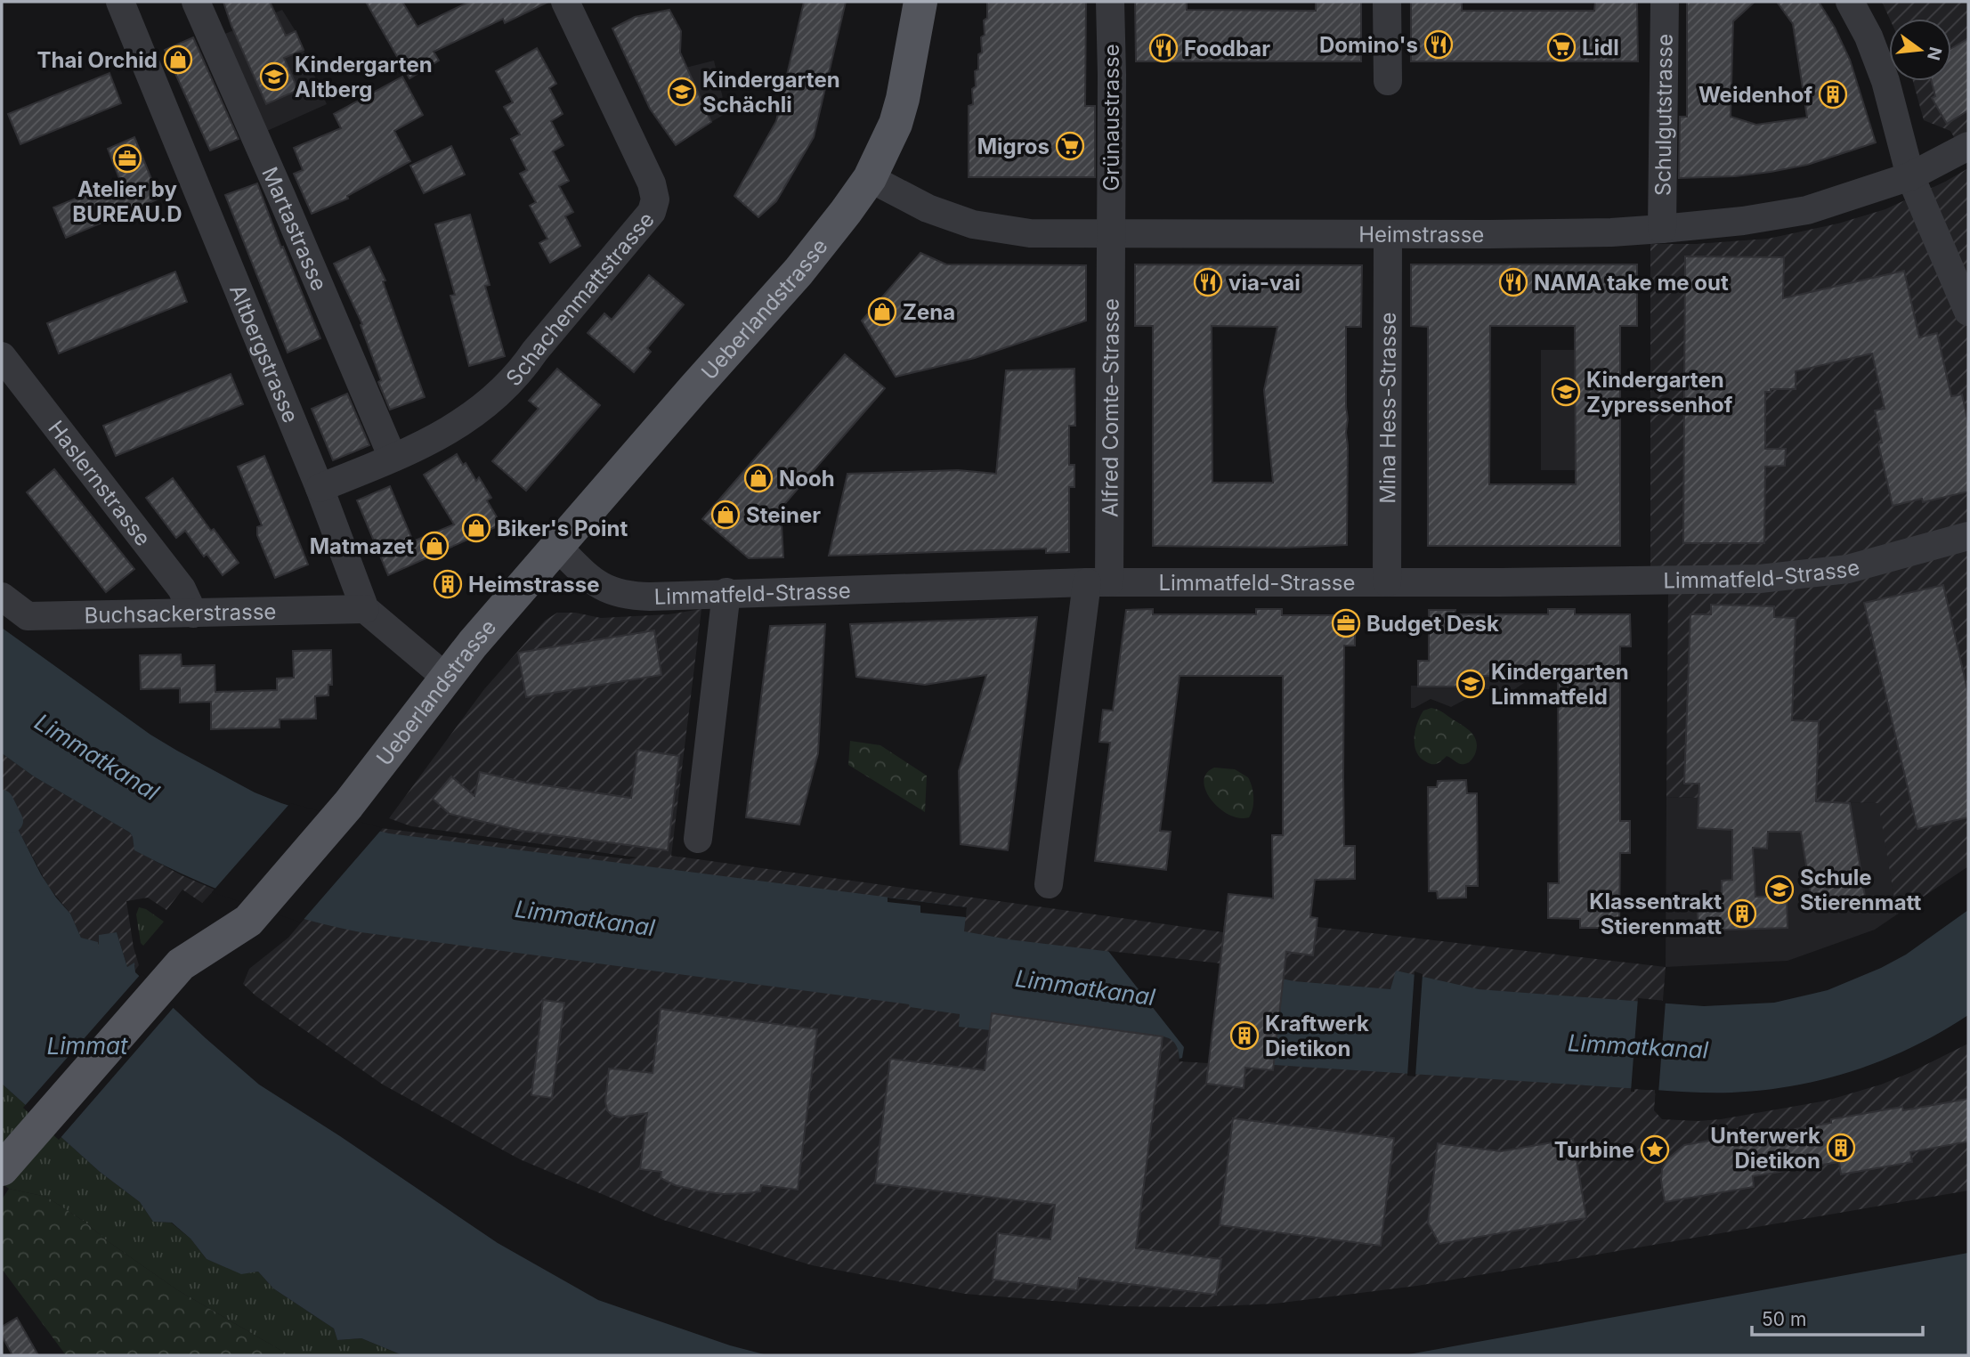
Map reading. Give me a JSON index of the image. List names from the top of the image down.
{
  "streets": {
    "main road": ["Ueberlandstrasse"],
    "street": [
      "Schulgutstrasse",
      "Grünaustrasse",
      "Martastrasse",
      "Heimstrasse",
      "Schachenmattstrasse",
      "Altbergstrasse",
      "Alfred Comte-Strasse",
      "Mina Hess-Strasse",
      "Haslernstrasse",
      "Limmatfeld-Strasse",
      "Buchsackerstrasse"
    ]
  },
  "crossings": [
    ["Schulgutstrasse", "Heimstrasse"],
    ["Grünaustrasse", "Heimstrasse"],
    ["Grünaustrasse", "Alfred Comte-Strasse"],
    ["Martastrasse", "Schachenmattstrasse"],
    ["Heimstrasse", "Ueberlandstrasse"],
    ["Heimstrasse", "Alfred Comte-Strasse"],
    ["Heimstrasse", "Mina Hess-Strasse"],
    ["Schachenmattstrasse", "Altbergstrasse"],
    ["Ueberlandstrasse", "Altbergstrasse"],
    ["Ueberlandstrasse", "Limmatfeld-Strasse"],
    ["Altbergstrasse", "Buchsackerstrasse"],
    ["Alfred Comte-Strasse", "Limmatfeld-Strasse"],
    ["Mina Hess-Strasse", "Limmatfeld-Strasse"],
    ["Haslernstrasse", "Buchsackerstrasse"]
  ],
  "water": ["Limmatkanal", "Limmat"],
  "places": {
    "restaurant": [
      "Domino's",
      "Foodbar",
      "via-vai",
      "NAMA take me out"
    ],
    "supermarket": ["Lidl", "Migros"],
    "shop": [
      "Thai Orchid",
      "Zena",
      "Nooh",
      "Steiner",
      "Biker's Point",
      "Matmazet"
    ],
    "school or university": [
      "Kindergarten Altberg",
      "Kindergarten Schächli",
      "Kindergarten Zypressenhof",
      "Kindergarten Limmatfeld",
      "Schule Stierenmatt"
    ],
    "building": [
      "Weidenhof",
      "Heimstrasse",
      "Klassentrakt Stierenmatt",
      "Kraftwerk Dietikon",
      "Unterwerk Dietikon"
    ],
    "office": ["Atelier by BUREAU.D", "Budget Desk"],
    "place": ["Turbine"]
  },
  "scale_bar": "50 m",
  "north": "right"
}
